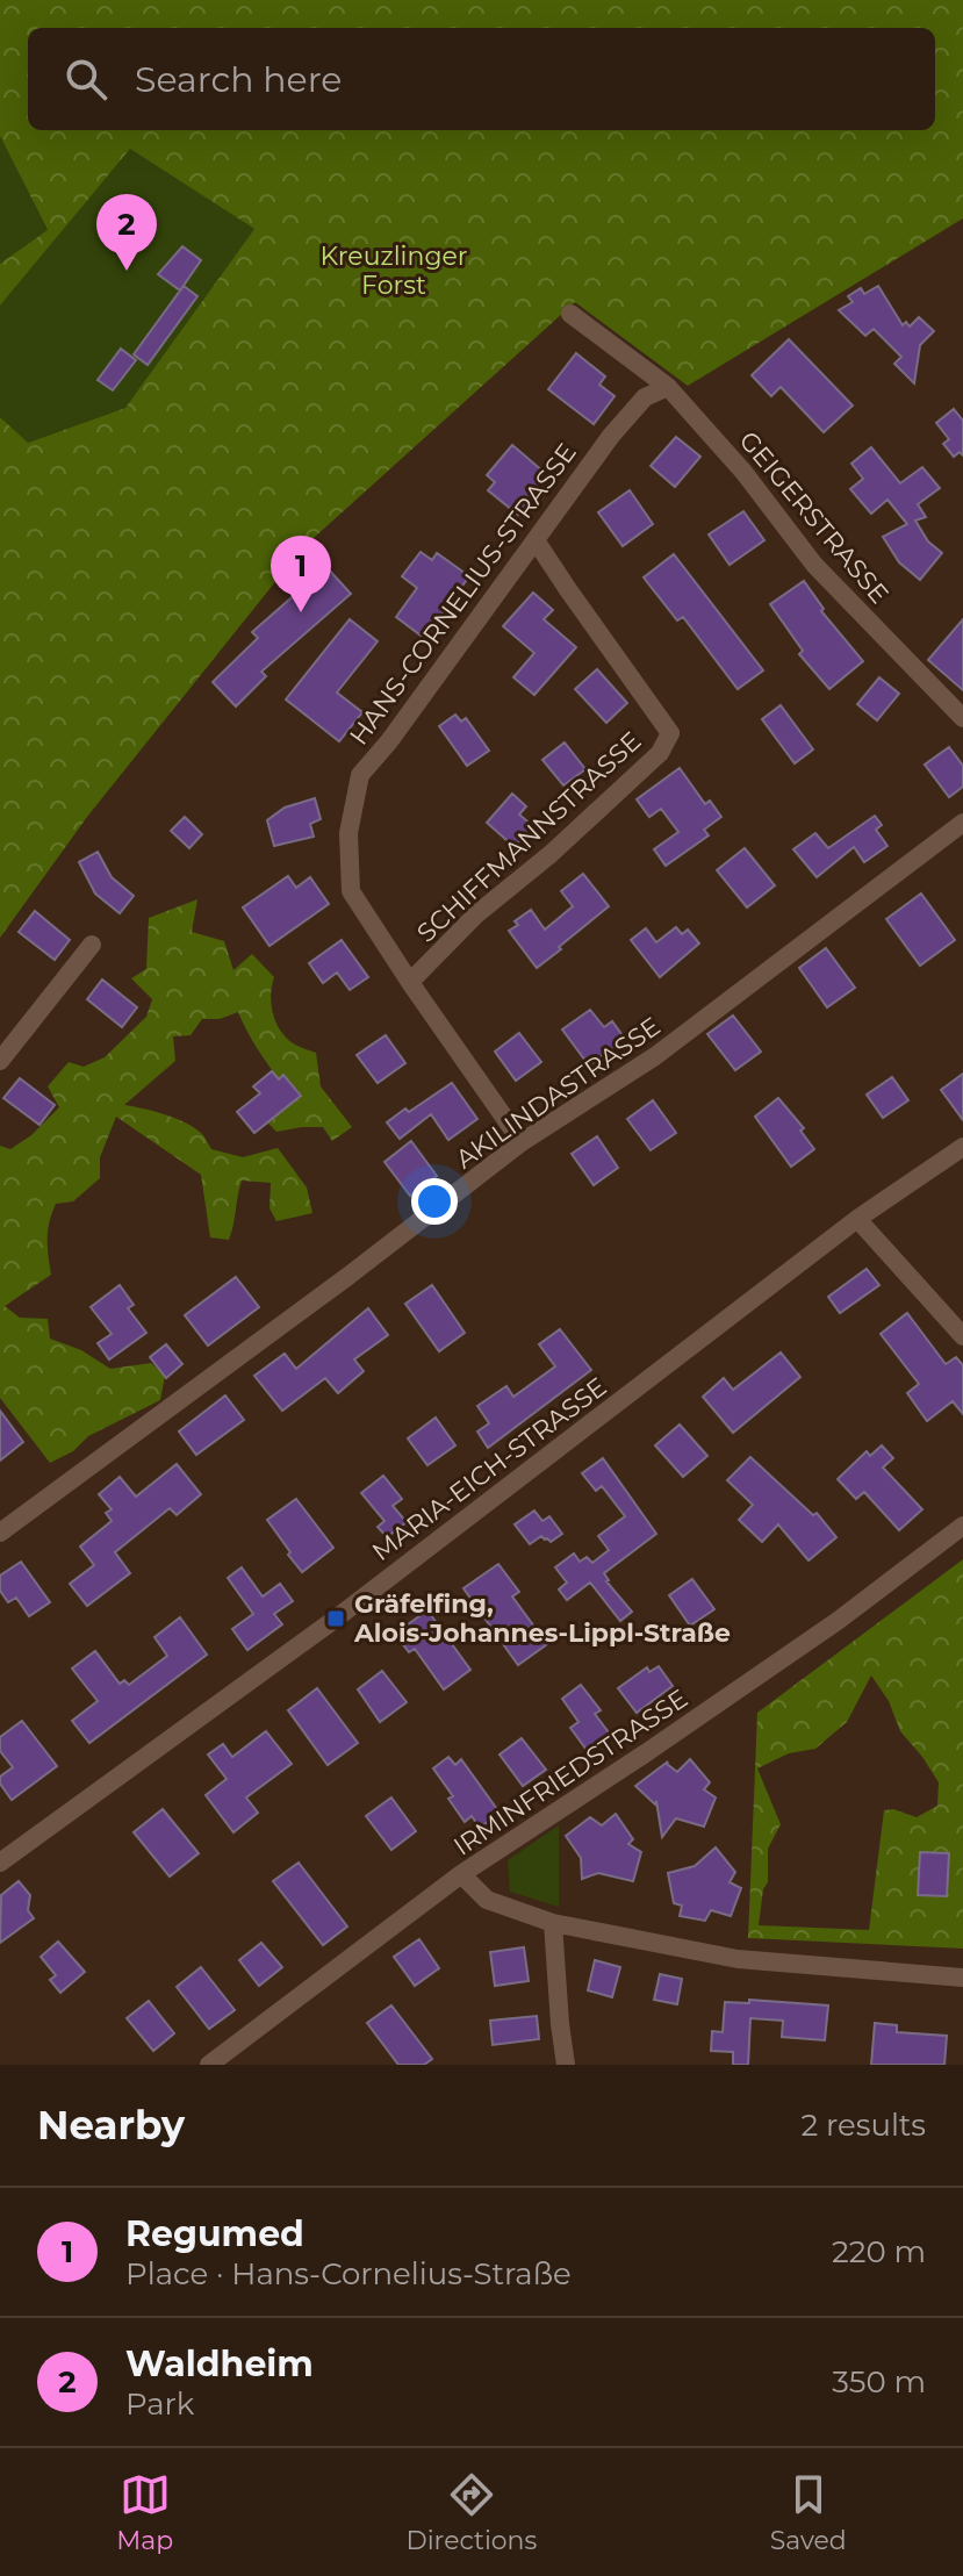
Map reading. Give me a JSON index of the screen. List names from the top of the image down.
{
  "streets": {
    "street": [
      "GEIGERSTRASSE",
      "HANS-CORNELIUS-STRASSE",
      "SCHIFFMANNSTRASSE",
      "AKILINDASTRASSE",
      "MARIA-EICH-STRASSE",
      "IRMINFRIEDSTRASSE"
    ]
  },
  "crossings": [
    ["GEIGERSTRASSE", "HANS-CORNELIUS-STRASSE"],
    ["HANS-CORNELIUS-STRASSE", "SCHIFFMANNSTRASSE"],
    ["HANS-CORNELIUS-STRASSE", "AKILINDASTRASSE"]
  ],
  "parks": ["Kreuzlinger Forst"],
  "places": {
    "transit": ["Gräfelfing, Alois-Johannes-Lippl-Straße"]
  },
  "page": {
    "search": "Search here",
    "pins": ["2", "1"],
    "heading": ["Nearby", "2 results"],
    "list": [
      {
        "mark": "1",
        "name": "Regumed",
        "note": "Place · Hans-Cornelius-Straße",
        "value": "220 m"
      },
      {
        "mark": "2",
        "name": "Waldheim",
        "note": "Park",
        "value": "350 m"
      }
    ],
    "nav": ["Map", "Directions", "Saved"]
  }
}
